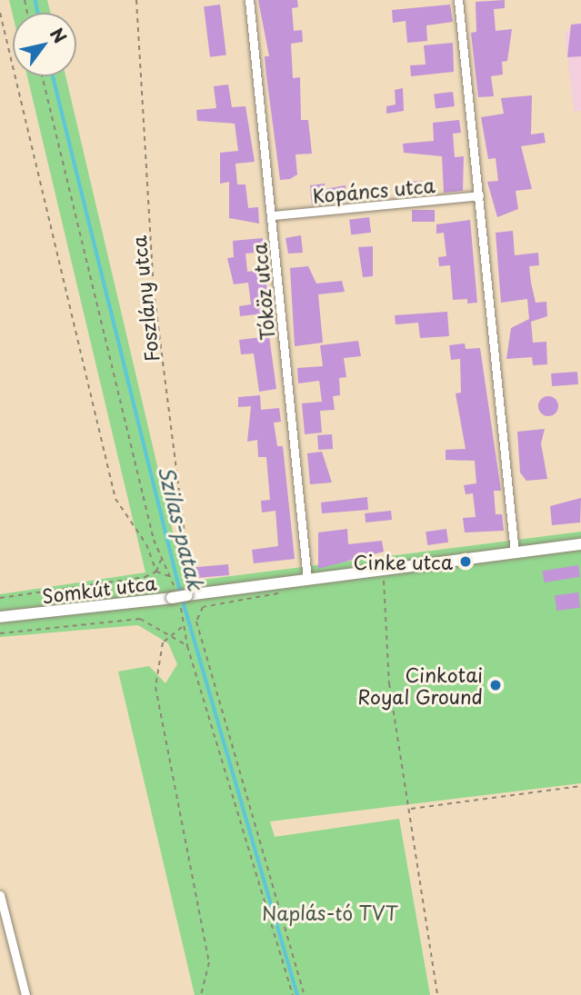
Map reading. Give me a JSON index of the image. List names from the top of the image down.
{
  "streets": {
    "street": ["Kopáncs utca", "Tóköz utca", "Somkút utca"],
    "path": ["Foszlány utca"]
  },
  "crossings": [
    ["Kopáncs utca", "Tóköz utca"],
    ["Tóköz utca", "Somkút utca"],
    ["Foszlány utca", "Somkút utca"]
  ],
  "water": ["Szilas-patak"],
  "parks": ["Naplás-tó TVT"],
  "places": ["Cinke utca", "Cinkotai Royal Ground"],
  "north": "top right"
}
